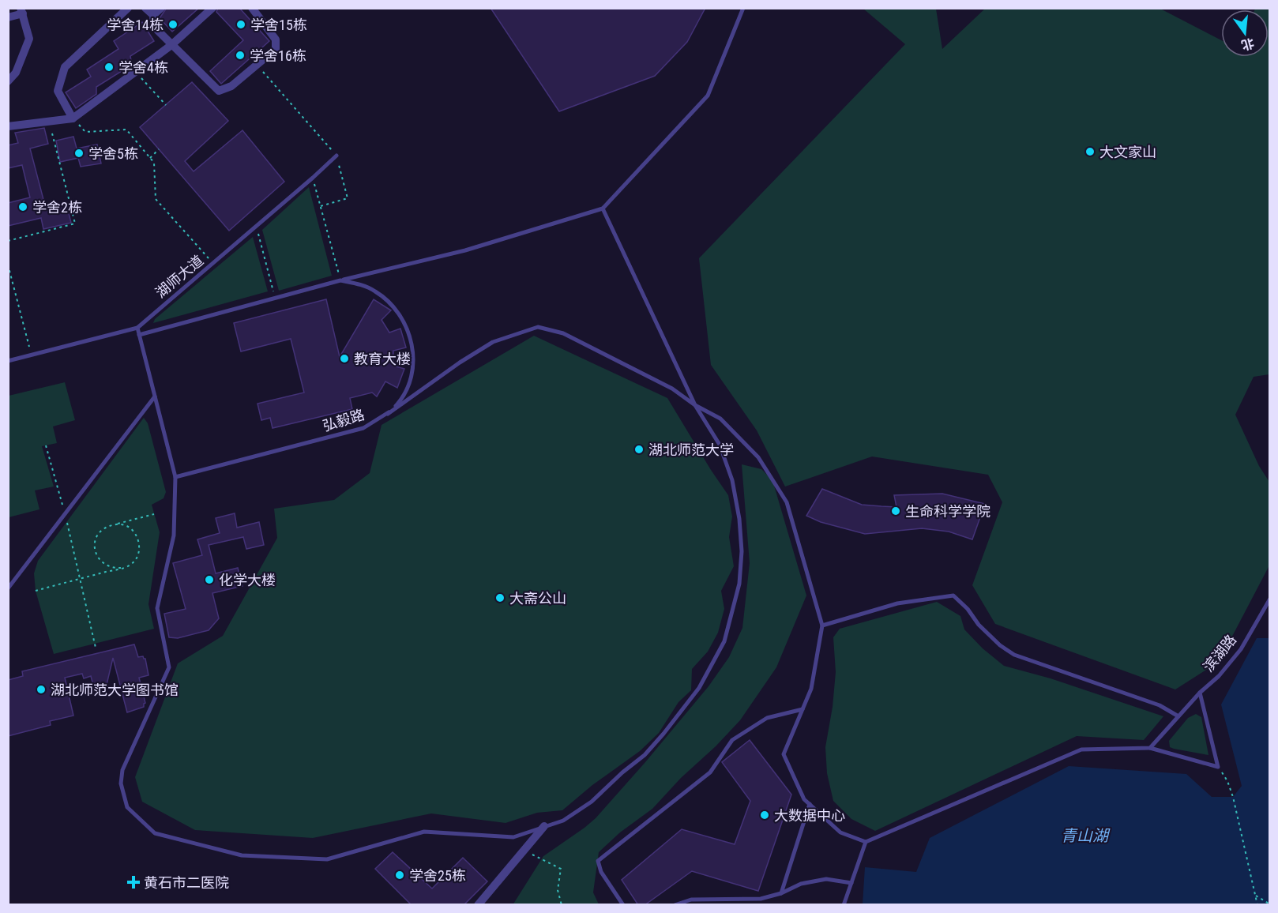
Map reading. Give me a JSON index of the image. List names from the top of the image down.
{
  "streets": {
    "lane": ["湖师大道", "弘毅路", "滨湖路"]
  },
  "water": ["青山湖"],
  "places": {
    "other": [
      "学舍14栋",
      "学舍15栋",
      "学舍16栋",
      "学舍4栋",
      "大文家山",
      "学舍5栋",
      "学舍2栋",
      "教育大楼",
      "湖北师范大学",
      "生命科学学院",
      "化学大楼",
      "大斋公山",
      "湖北师范大学图书馆",
      "大数据中心",
      "学舍25栋"
    ],
    "health": ["黄石市二医院"]
  },
  "north": "bottom"
}
